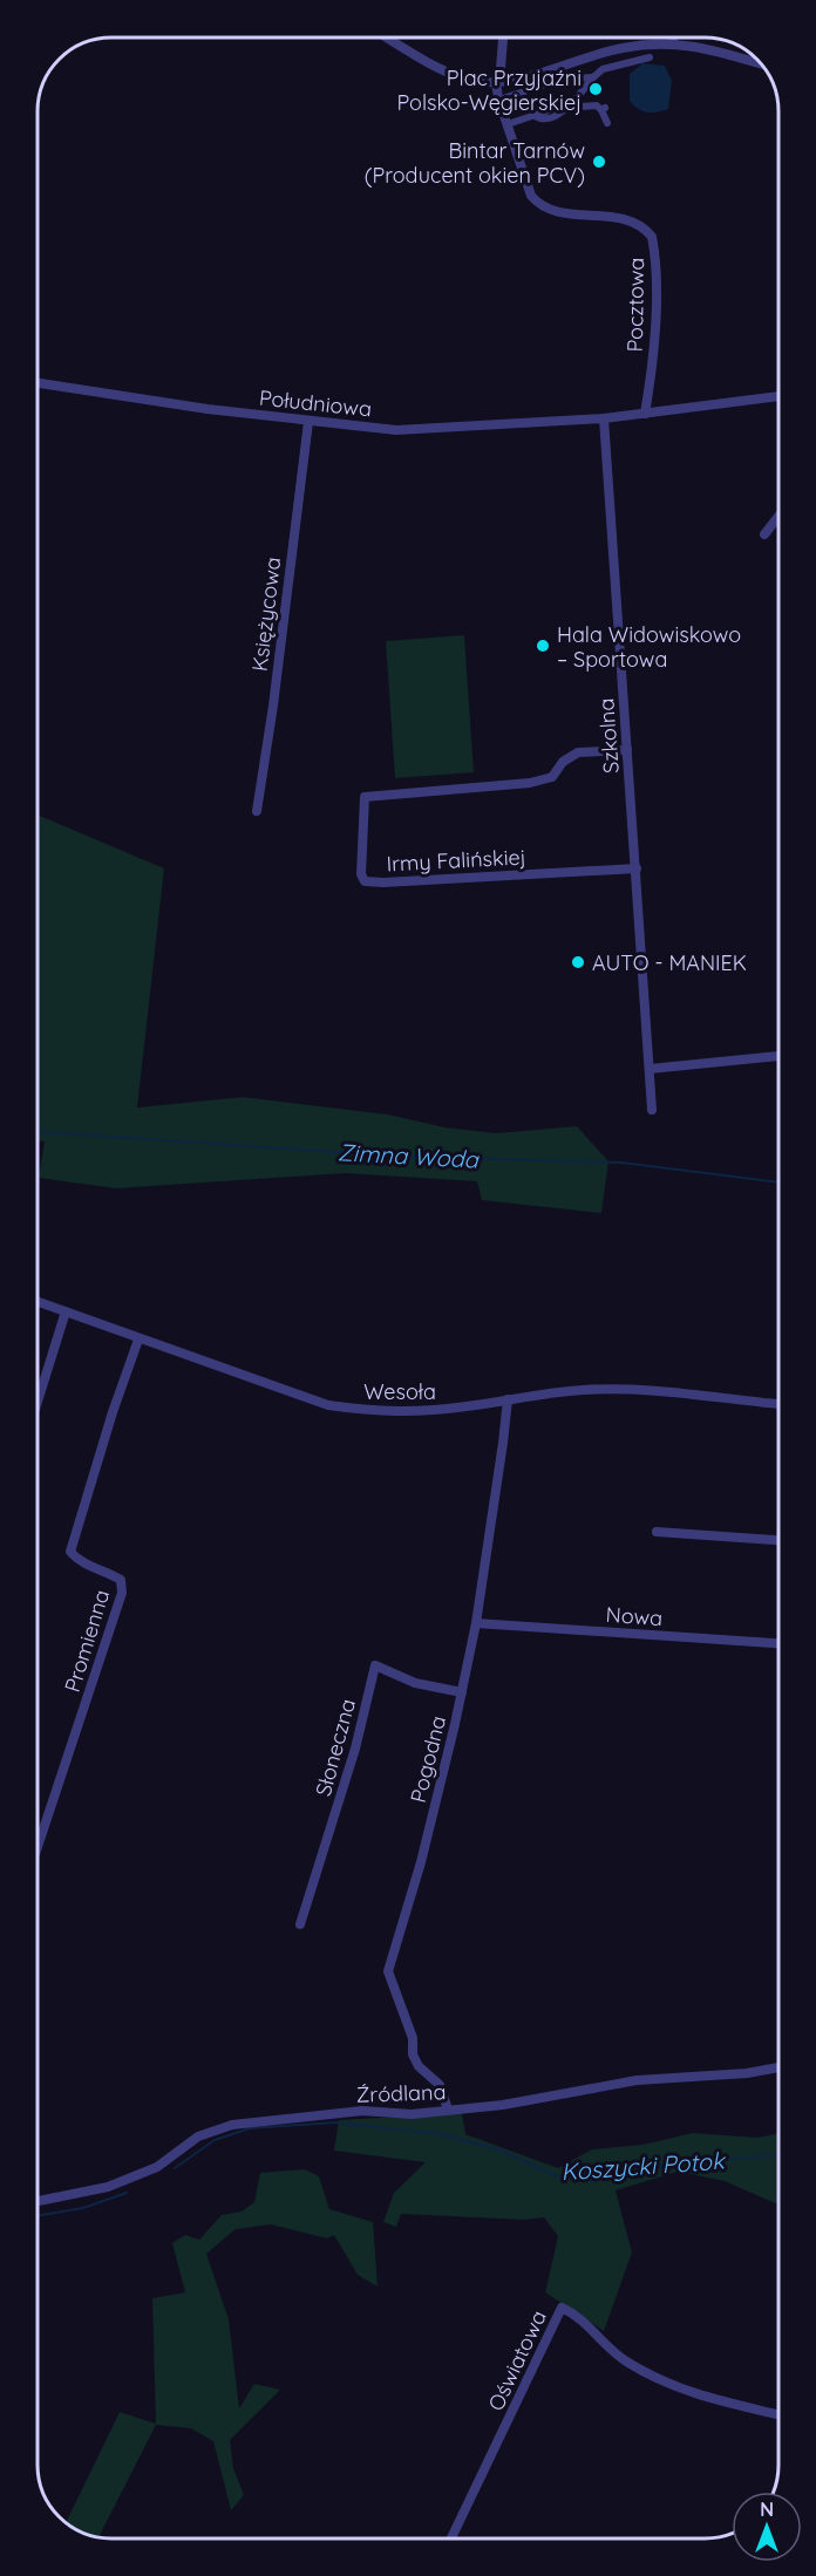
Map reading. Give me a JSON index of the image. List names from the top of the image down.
{
  "streets": {
    "street": [
      "Pocztowa",
      "Południowa",
      "Księżycowa",
      "Szkolna",
      "Irmy Falińskiej",
      "Wesoła",
      "Nowa",
      "Promienna",
      "Słoneczna",
      "Pogodna",
      "Źródlana",
      "Oświatowa"
    ]
  },
  "crossings": [
    ["Południowa", "Księżycowa"],
    ["Południowa", "Szkolna"],
    ["Szkolna", "Irmy Falińskiej"],
    ["Wesoła", "Promienna"],
    ["Wesoła", "Pogodna"],
    ["Nowa", "Pogodna"],
    ["Słoneczna", "Pogodna"],
    ["Pogodna", "Źródlana"]
  ],
  "water": ["Zimna Woda", "Koszycki Potok"],
  "places": [
    "Plac Przyjaźni Polsko-Węgierskiej",
    "Bintar Tarnów (Producent okien PCV)",
    "Hala Widowiskowo – Sportowa",
    "AUTO - MANIEK"
  ],
  "north": "top"
}
